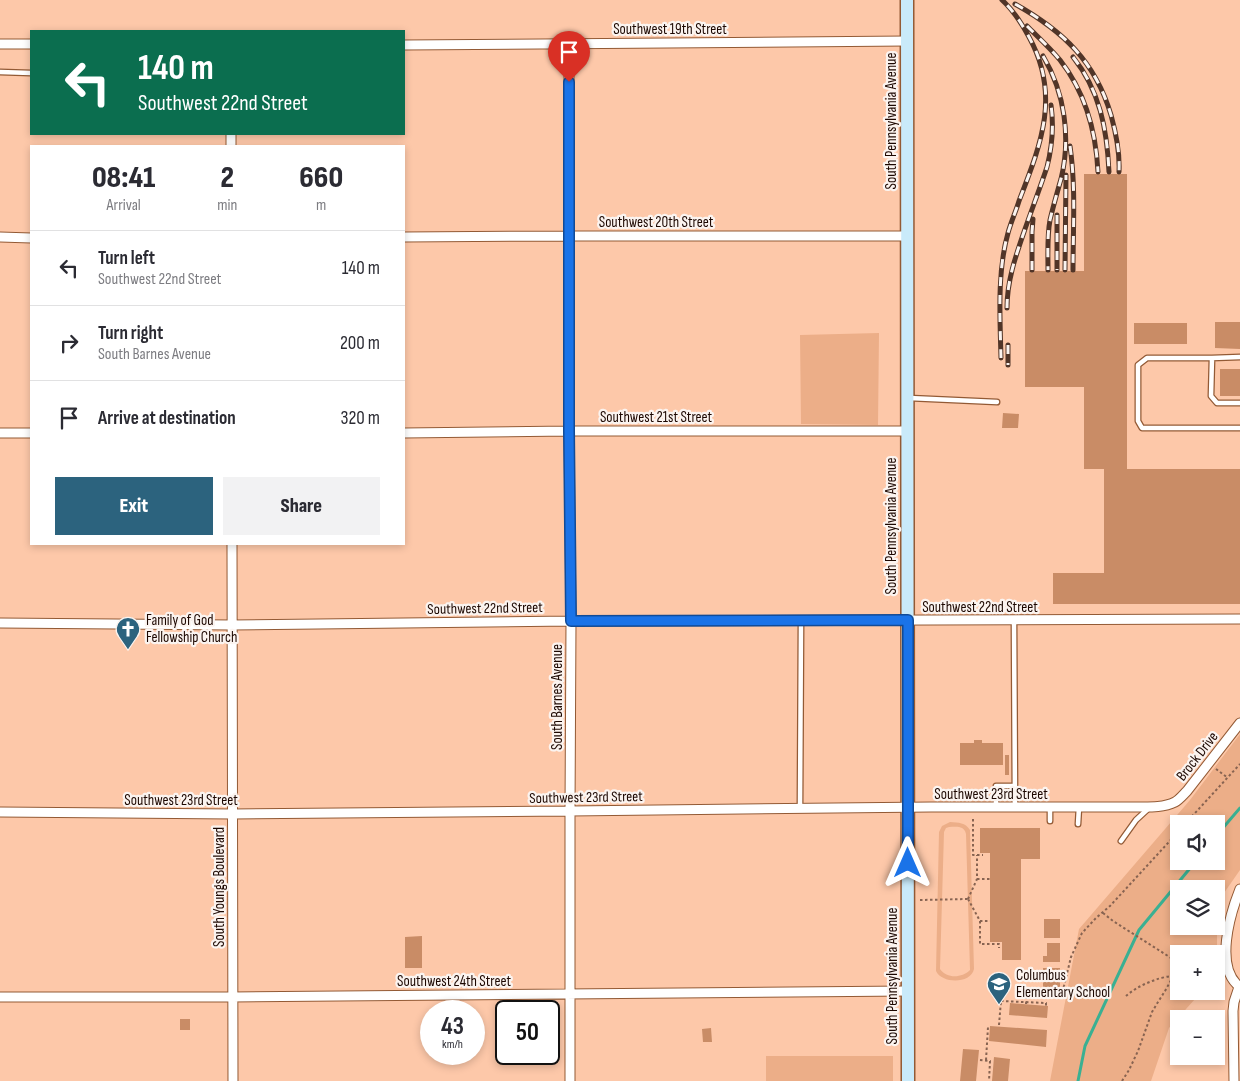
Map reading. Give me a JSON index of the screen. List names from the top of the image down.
{
  "streets": {
    "main road": ["South Pennsylvania Avenue"],
    "street": [
      "Southwest 19th Street",
      "Southwest 20th Street",
      "Southwest 21st Street",
      "Southwest 22nd Street",
      "South Barnes Avenue",
      "Brock Drive",
      "Southwest 23rd Street",
      "South Youngs Boulevard",
      "Southwest 24th Street"
    ]
  },
  "crossings": [
    ["Southwest 19th Street", "South Pennsylvania Avenue"],
    ["Southwest 19th Street", "South Barnes Avenue"],
    ["South Pennsylvania Avenue", "Southwest 20th Street"],
    ["South Pennsylvania Avenue", "Southwest 21st Street"],
    ["South Pennsylvania Avenue", "Southwest 22nd Street"],
    ["South Pennsylvania Avenue", "Southwest 23rd Street"],
    ["South Pennsylvania Avenue", "Southwest 24th Street"],
    ["Southwest 20th Street", "South Barnes Avenue"],
    ["Southwest 21st Street", "South Barnes Avenue"],
    ["Southwest 22nd Street", "South Barnes Avenue"],
    ["Southwest 22nd Street", "South Youngs Boulevard"],
    ["South Barnes Avenue", "Southwest 23rd Street"],
    ["South Barnes Avenue", "Southwest 24th Street"],
    ["Brock Drive", "Southwest 23rd Street"],
    ["Southwest 23rd Street", "South Youngs Boulevard"],
    ["South Youngs Boulevard", "Southwest 24th Street"]
  ],
  "places": {
    "church": ["Family of God Fellowship Church"],
    "school or university": ["Columbus Elementary School"]
  },
  "page": {
    "turn": ["140 m", "Southwest 22nd Street"],
    "eta": [
      "08:41",
      "Arrival",
      "2",
      "min",
      "660",
      "m"
    ],
    "list": [
      {
        "name": "Turn left",
        "note": "Southwest 22nd Street",
        "value": "140 m"
      },
      {
        "name": "Turn right",
        "note": "South Barnes Avenue",
        "value": "200 m"
      },
      {
        "name": "Arrive at destination",
        "value": "320 m"
      }
    ],
    "buttons": ["Exit", "Share"],
    "map_buttons": ["+", "−"],
    "speed": "43 km/h",
    "limit": "50"
  }
}
